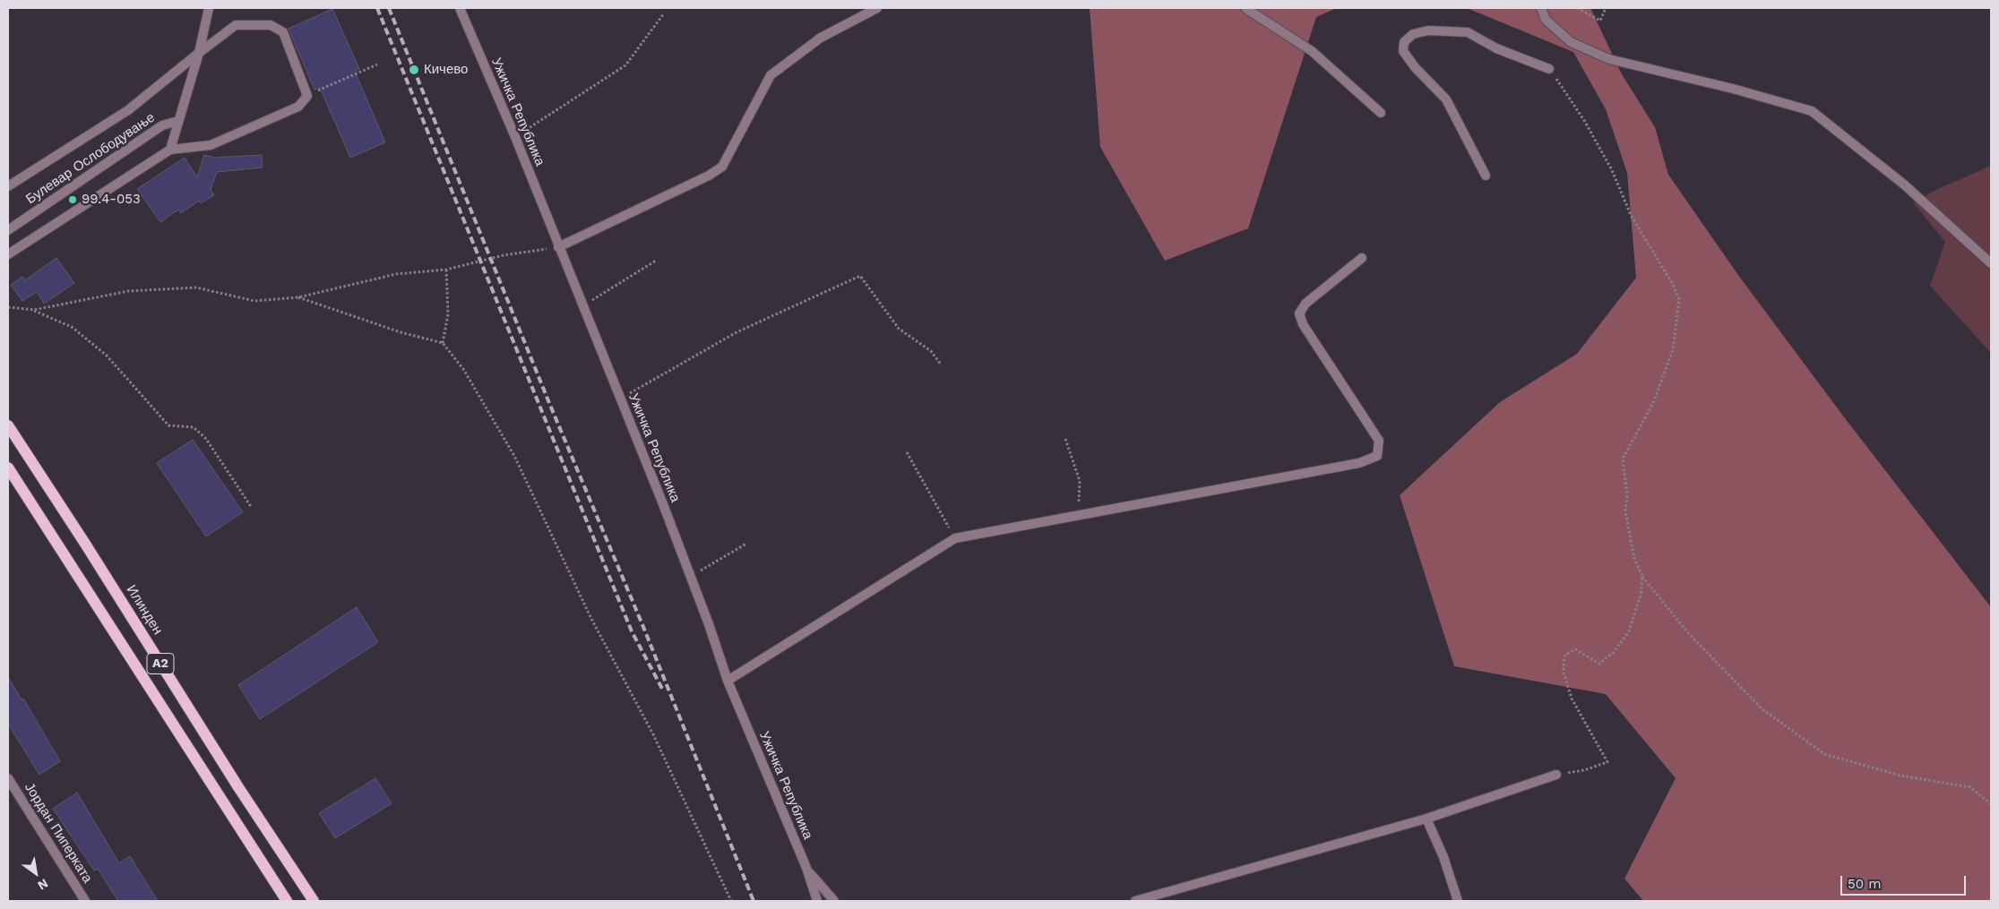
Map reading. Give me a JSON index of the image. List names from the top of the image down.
{
  "streets": {
    "main road": ["Илинден", "A2"],
    "street": ["Ужичка Република", "Булевар Ослободување", "Јордан Пиперката"]
  },
  "places": ["Кичево", "99.4-053"],
  "scale_bar": "50 m",
  "north": "bottom right"
}
